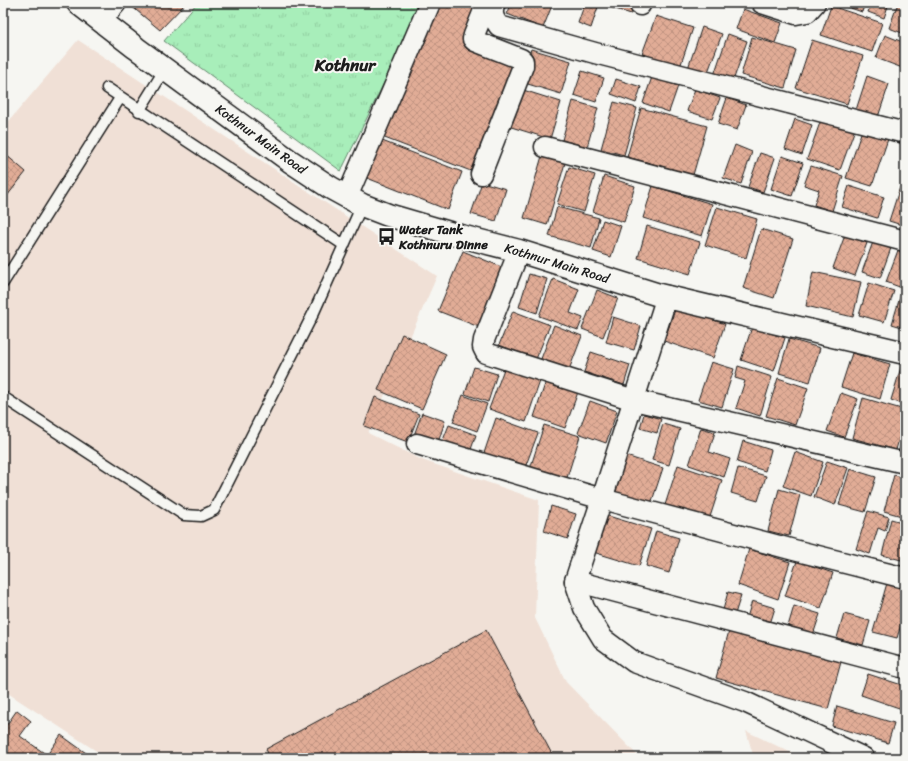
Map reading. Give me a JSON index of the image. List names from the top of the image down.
{
  "streets": {
    "main road": ["Kothnur Main Road"]
  },
  "districts": ["Kothnur"],
  "places": {
    "bus stop": ["Water Tank Kothnuru Dinne"]
  }
}
